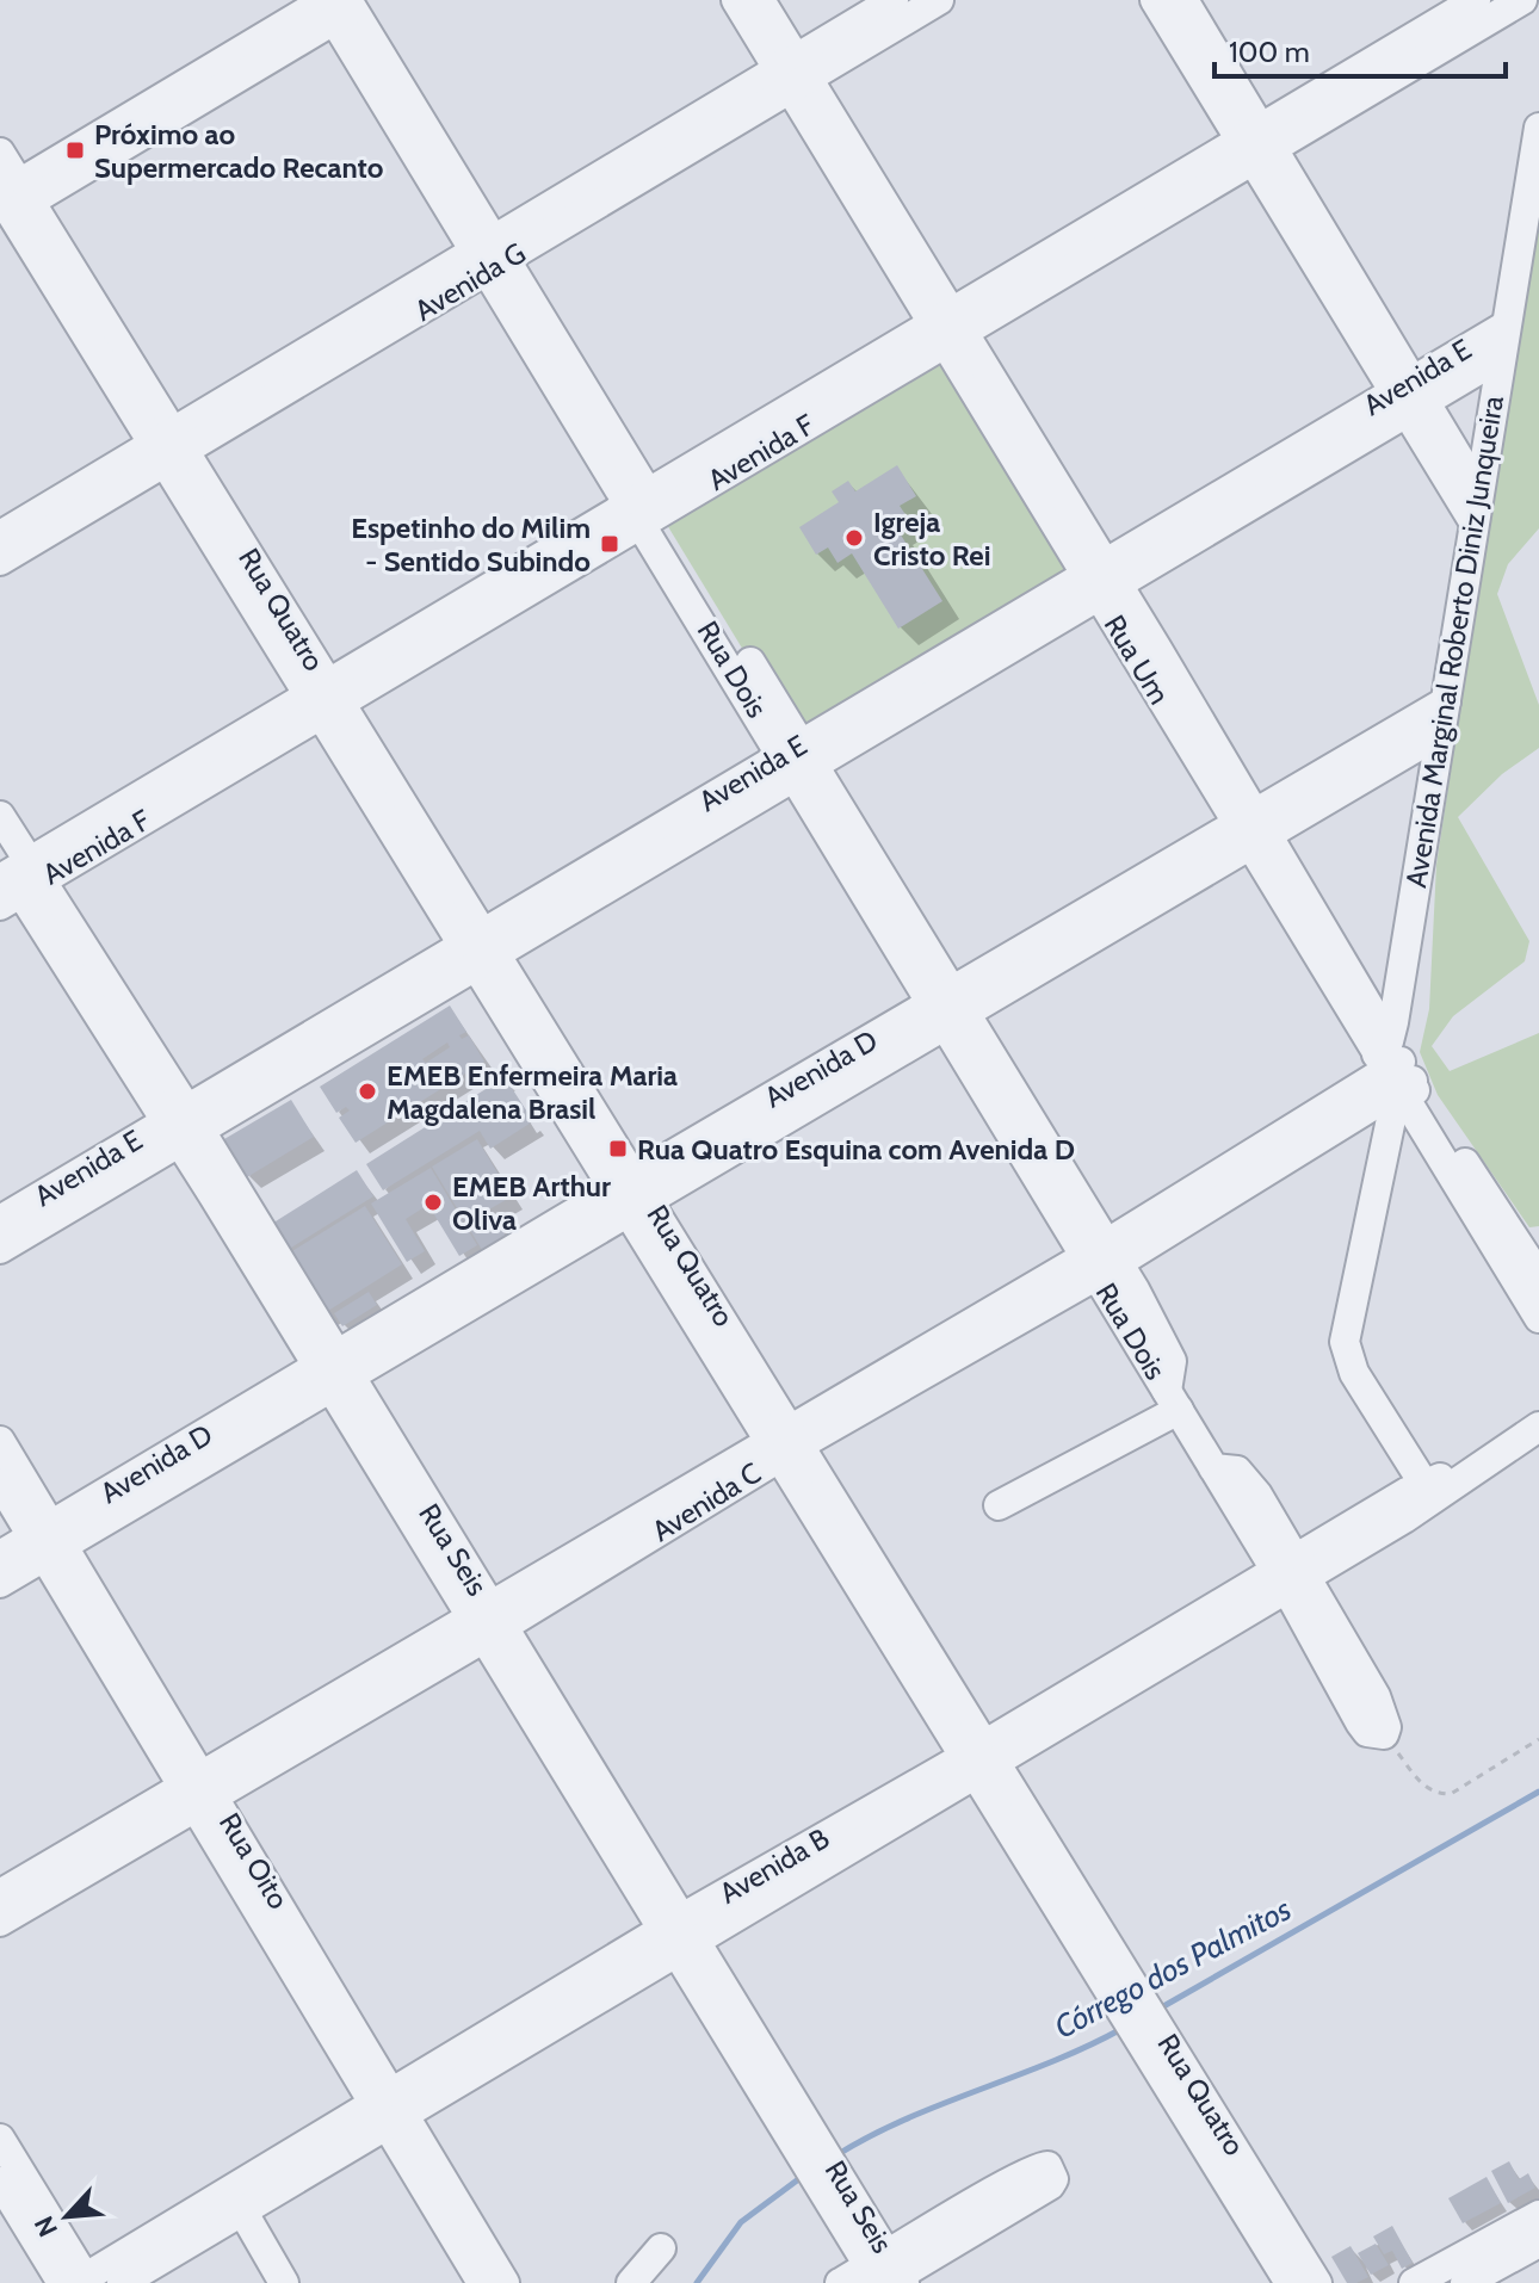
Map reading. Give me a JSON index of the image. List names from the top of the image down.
{
  "streets": {
    "street": [
      "Avenida G",
      "Avenida E",
      "Avenida F",
      "Rua Quatro",
      "Avenida Marginal Roberto Diniz Junqueira",
      "Rua Um",
      "Rua Dois",
      "Avenida D",
      "Avenida C",
      "Rua Seis",
      "Rua Oito",
      "Avenida B"
    ]
  },
  "crossings": [
    ["Avenida G", "Rua Quatro"],
    ["Avenida G", "Rua Um"],
    ["Avenida G", "Rua Dois"],
    ["Avenida E", "Rua Quatro"],
    ["Avenida E", "Avenida Marginal Roberto Diniz Junqueira"],
    ["Avenida E", "Rua Um"],
    ["Avenida E", "Rua Dois"],
    ["Avenida E", "Rua Seis"],
    ["Avenida F", "Rua Quatro"],
    ["Avenida F", "Rua Um"],
    ["Avenida F", "Rua Dois"],
    ["Avenida F", "Rua Seis"],
    ["Rua Quatro", "Avenida D"],
    ["Rua Quatro", "Avenida C"],
    ["Rua Quatro", "Avenida B"],
    ["Avenida Marginal Roberto Diniz Junqueira", "Rua Um"],
    ["Avenida Marginal Roberto Diniz Junqueira", "Avenida D"],
    ["Avenida Marginal Roberto Diniz Junqueira", "Avenida C"],
    ["Avenida Marginal Roberto Diniz Junqueira", "Avenida B"],
    ["Rua Um", "Avenida D"],
    ["Rua Um", "Avenida C"],
    ["Rua Dois", "Avenida D"],
    ["Rua Dois", "Avenida C"],
    ["Rua Dois", "Avenida B"],
    ["Avenida D", "Rua Seis"],
    ["Avenida D", "Rua Oito"],
    ["Avenida C", "Rua Seis"],
    ["Avenida C", "Rua Oito"],
    ["Rua Seis", "Avenida B"],
    ["Rua Oito", "Avenida B"]
  ],
  "water": ["Córrego dos Palmitos"],
  "places": {
    "transit": ["Próximo ao Supermercado Recanto", "Espetinho do Milim - Sentido Subindo", "Rua Quatro Esquina com Avenida D"],
    "other": ["Igreja Cristo Rei", "EMEB Enfermeira Maria Magdalena Brasil", "EMEB Arthur Oliva"]
  },
  "scale_bar": "100 m",
  "north": "bottom left"
}
